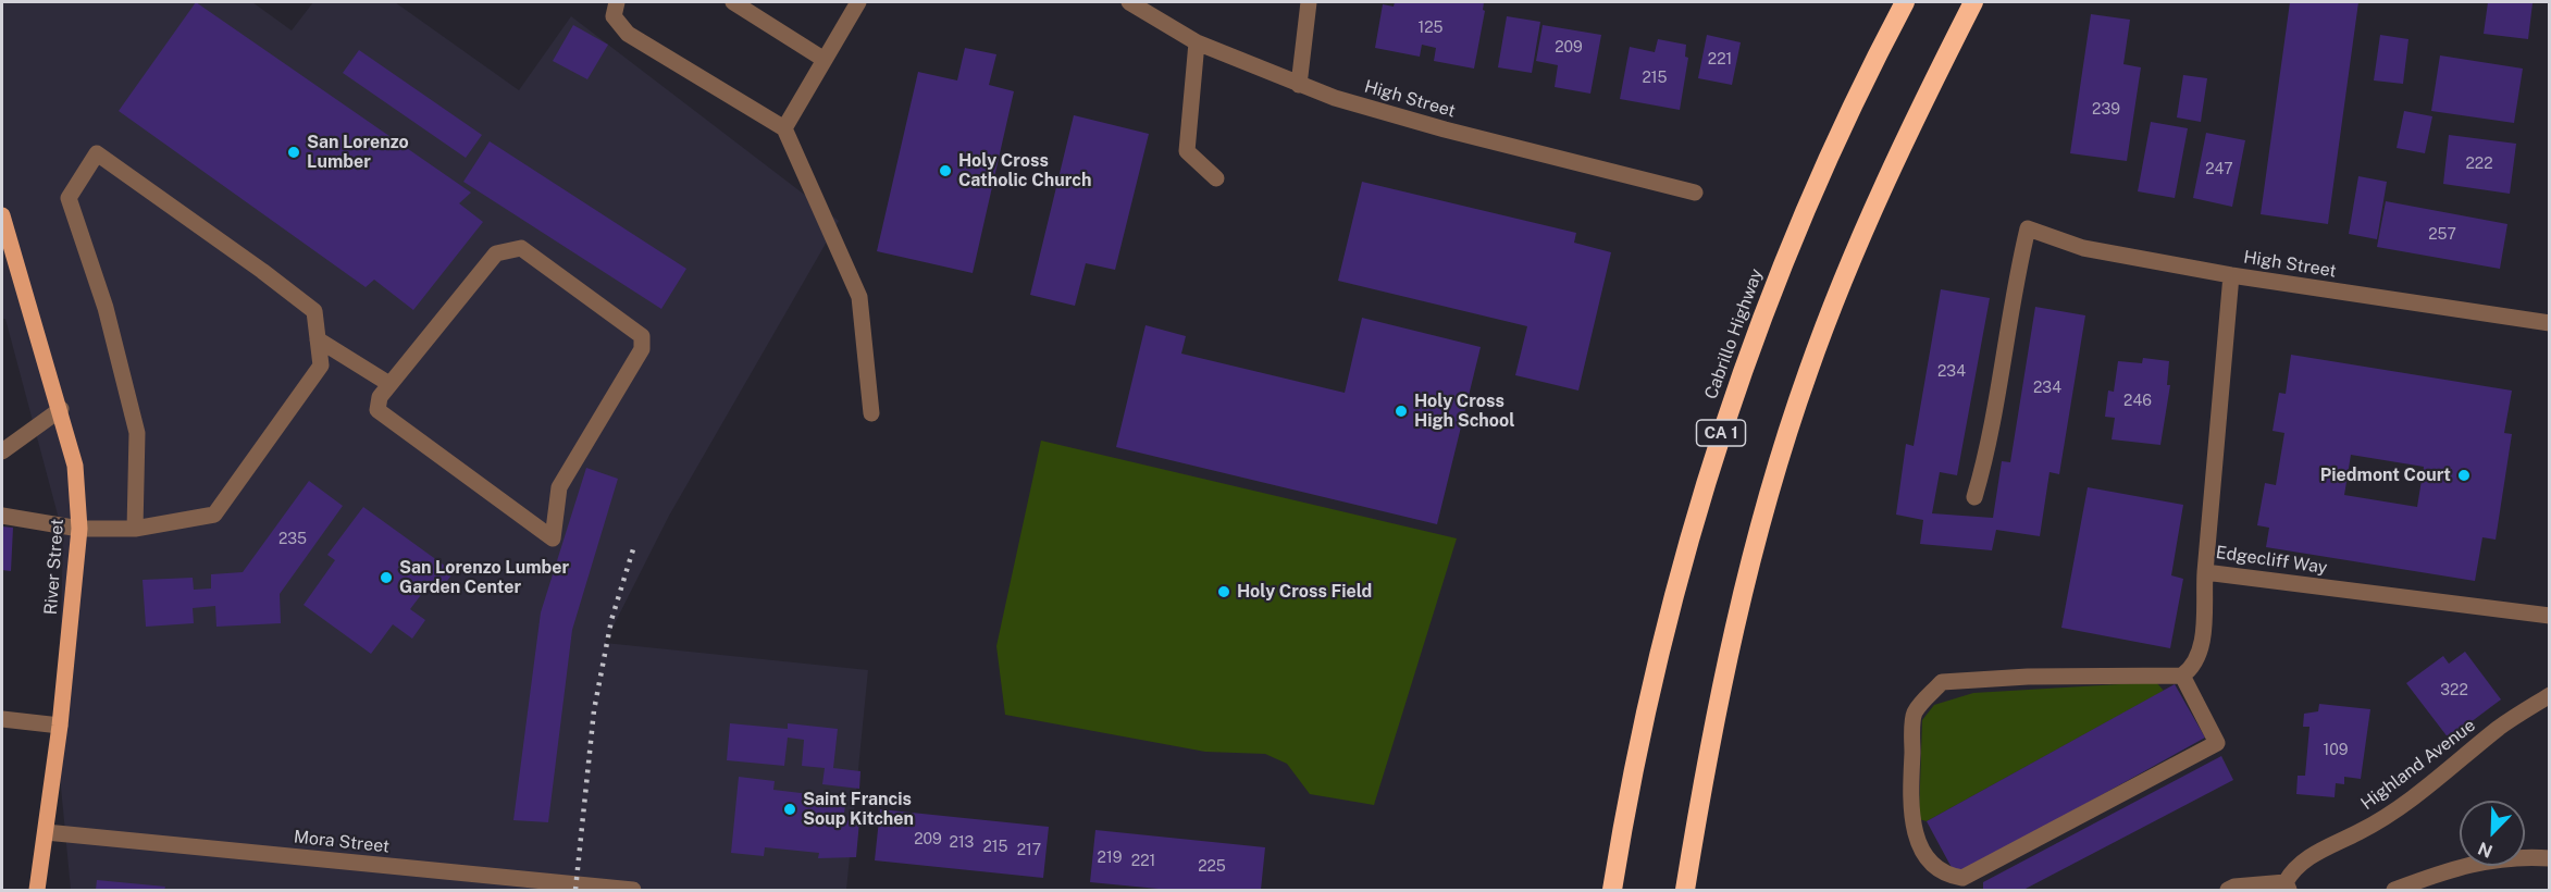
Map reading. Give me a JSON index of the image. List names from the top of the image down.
{
  "streets": {
    "highway": ["Cabrillo Highway", "CA 1"],
    "main road": ["River Street"],
    "street": [
      "High Street",
      "Edgecliff Way",
      "Highland Avenue",
      "Mora Street"
    ]
  },
  "crossings": [
    ["High Street", "Edgecliff Way"],
    ["River Street", "Mora Street"]
  ],
  "places": [
    "San Lorenzo Lumber",
    "Holy Cross Catholic Church",
    "Holy Cross High School",
    "Piedmont Court",
    "San Lorenzo Lumber Garden Center",
    "Holy Cross Field",
    "Saint Francis Soup Kitchen"
  ],
  "house_numbers": [
    "125",
    "209",
    "221",
    "215",
    "239",
    "222",
    "247",
    "257",
    "234",
    "234",
    "246",
    "235",
    "322",
    "109",
    "209",
    "213",
    "215",
    "217",
    "219",
    "221",
    "225"
  ],
  "north": "bottom left"
}
